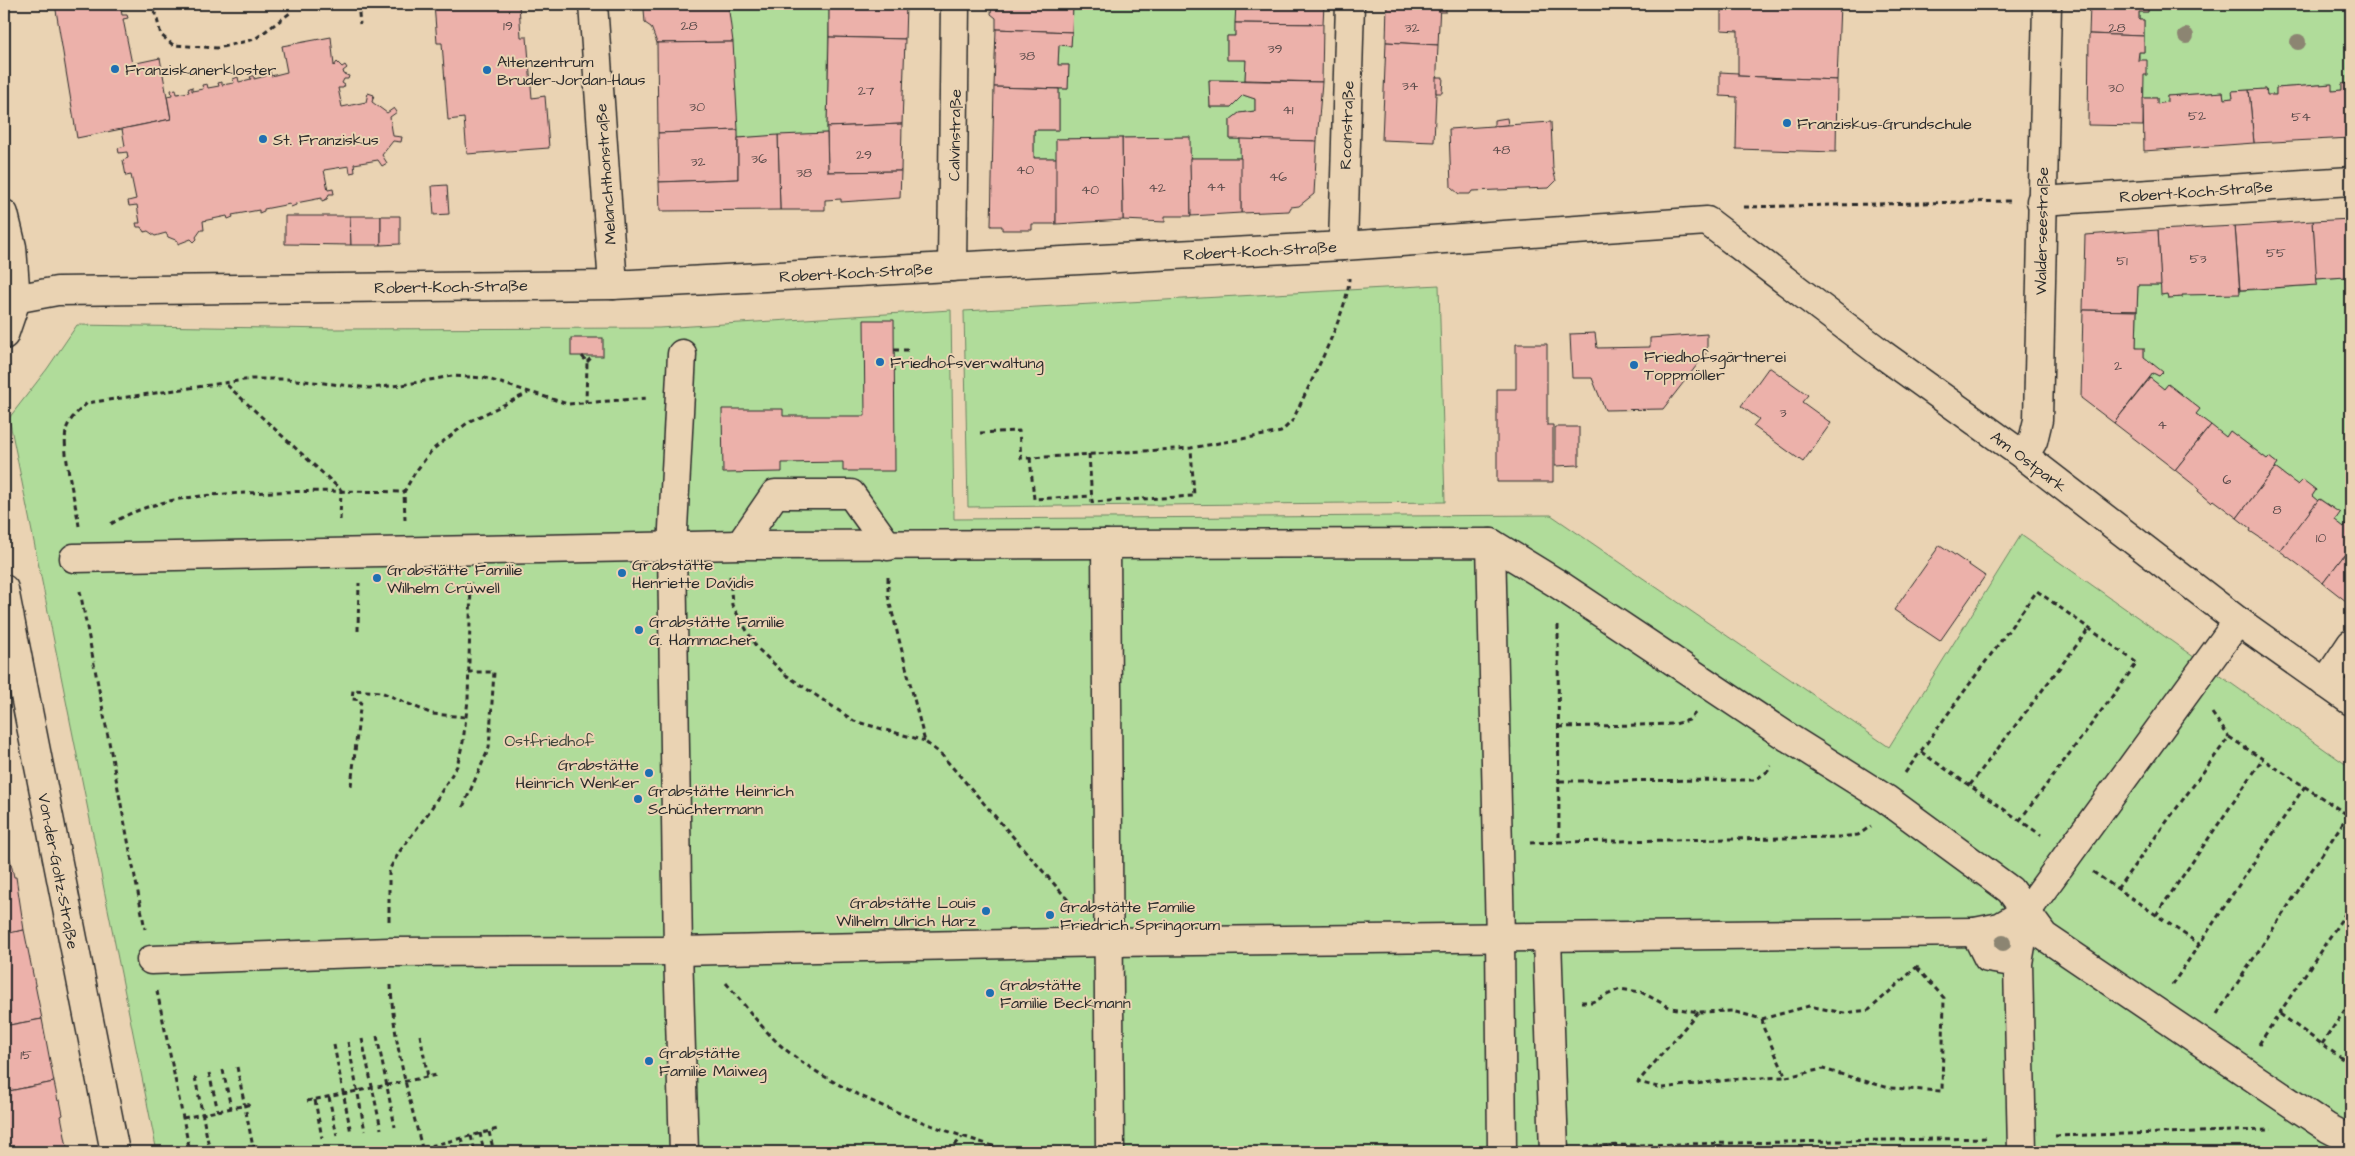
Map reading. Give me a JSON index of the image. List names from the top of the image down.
{
  "streets": {
    "street": [
      "Roonstraße",
      "Calvinstraße",
      "Melanchthonstraße",
      "Robert-Koch-Straße",
      "Walderseestraße",
      "Am Ostpark",
      "Von-der-Goltz-Straße"
    ]
  },
  "crossings": [
    ["Roonstraße", "Robert-Koch-Straße"],
    ["Calvinstraße", "Robert-Koch-Straße"],
    ["Melanchthonstraße", "Robert-Koch-Straße"],
    ["Robert-Koch-Straße", "Walderseestraße"],
    ["Robert-Koch-Straße", "Am Ostpark"],
    ["Walderseestraße", "Am Ostpark"]
  ],
  "parks": ["Ostfriedhof"],
  "places": [
    "Franziskanerkloster",
    "Altenzentrum Bruder-Jordan-Haus",
    "Franziskus-Grundschule",
    "St. Franziskus",
    "Friedhofsverwaltung",
    "Friedhofsgärtnerei Toppmöller",
    "Grabstätte Henriette Davidis",
    "Grabstätte Familie Wilhelm Crüwell",
    "Grabstätte Familie G. Hammacher",
    "Grabstätte Heinrich Wenker",
    "Grabstätte Heinrich Schüchtermann",
    "Grabstätte Louis Wilhelm Ulrich Harz",
    "Grabstätte Familie Friedrich Springorum",
    "Grabstätte Familie Beckmann",
    "Grabstätte Familie Maiweg"
  ],
  "house_numbers": [
    "19",
    "28",
    "32",
    "28",
    "39",
    "38",
    "34",
    "30",
    "27",
    "30",
    "41",
    "52",
    "54",
    "48",
    "29",
    "36",
    "32",
    "40",
    "38",
    "46",
    "44",
    "42",
    "40",
    "55",
    "53",
    "51",
    "2",
    "3",
    "4",
    "6",
    "8",
    "10",
    "15"
  ]
}
